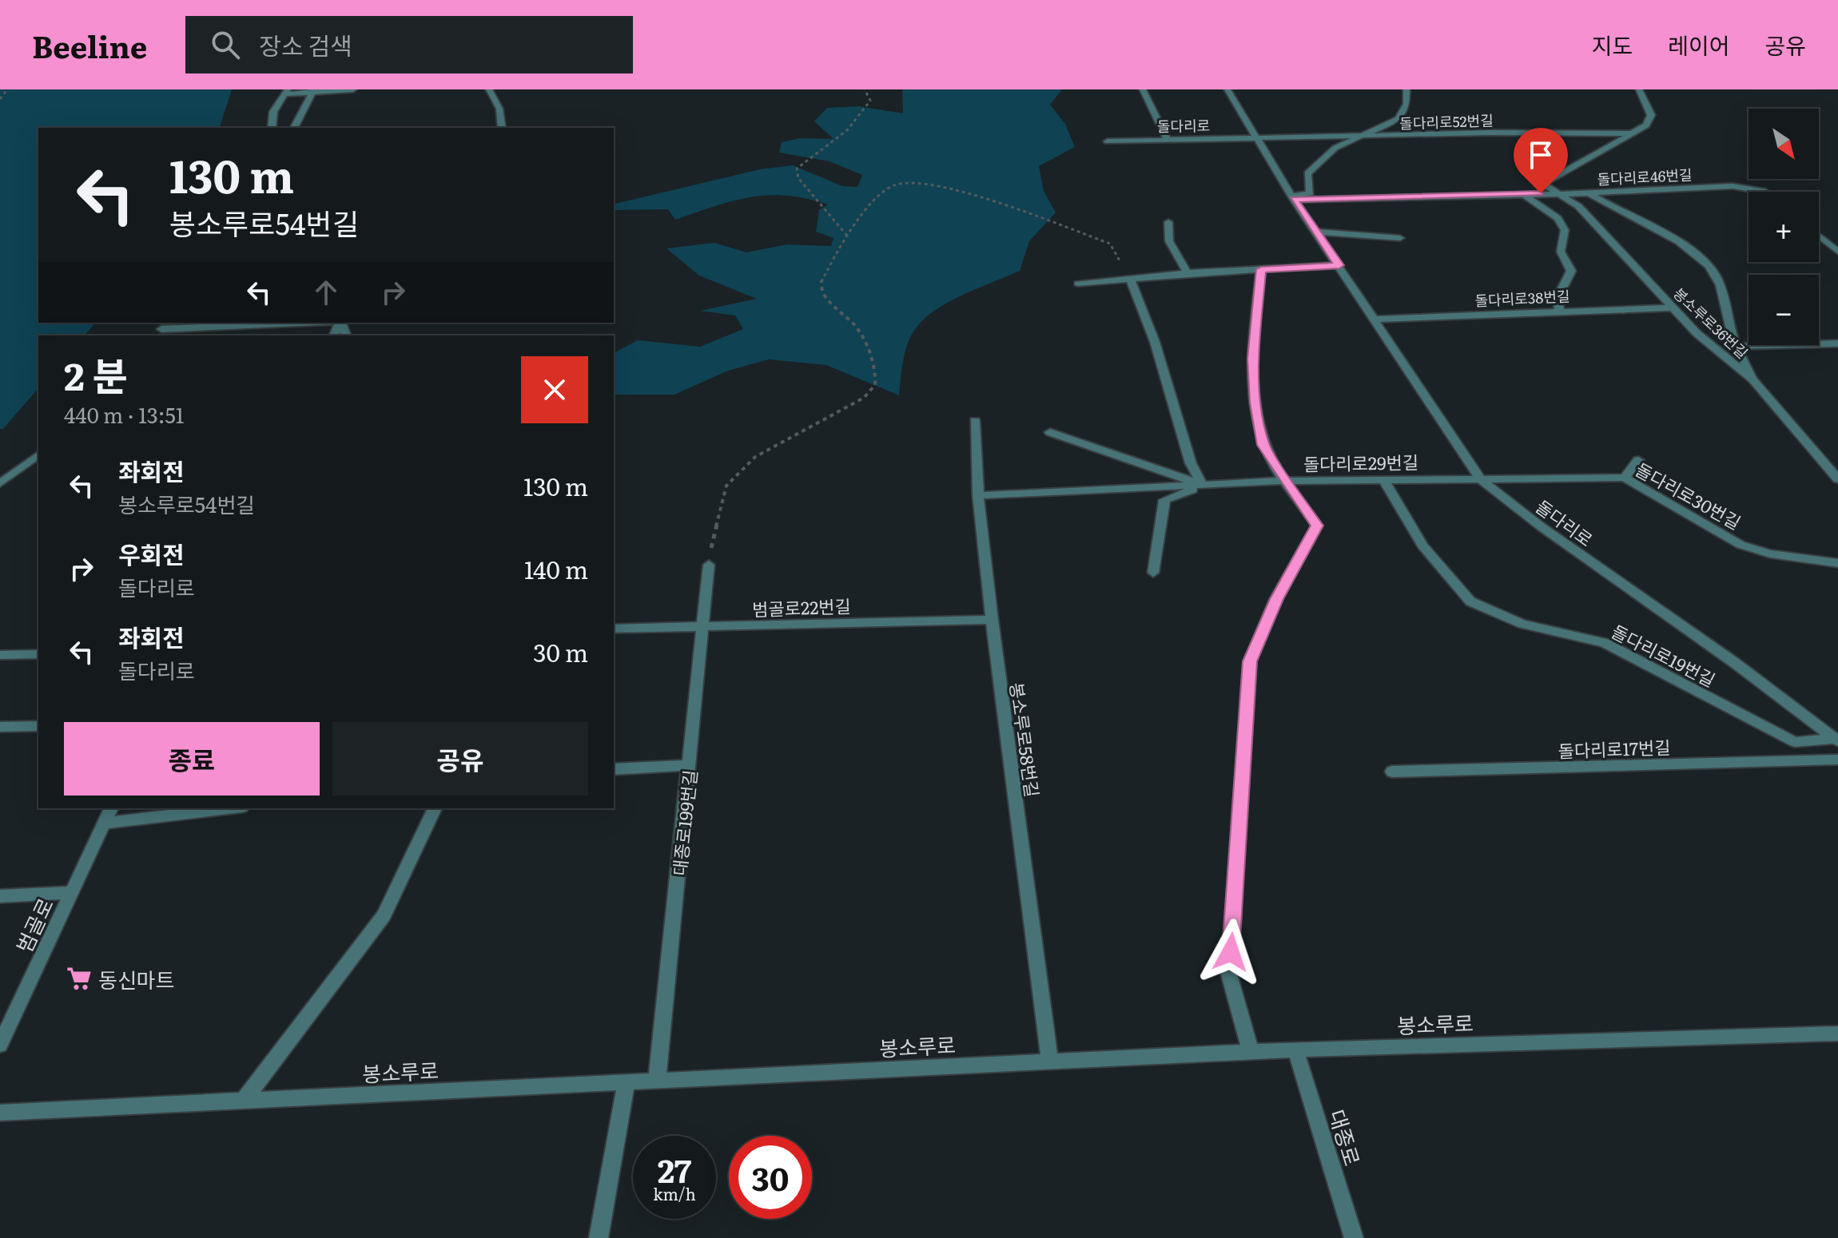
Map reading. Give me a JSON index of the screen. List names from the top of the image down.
{
  "streets": {
    "street": [
      "돌다리로52번길",
      "돌다리로",
      "돌다리로46번길",
      "돌다리로38번길",
      "봉소루로36번길",
      "돌다리로29번길",
      "돌다리로30번길",
      "범골로22번길",
      "돌다리로19번길",
      "봉소루로58번길",
      "돌다리로17번길",
      "대종로199번길",
      "범골로",
      "봉소루로",
      "대종로"
    ]
  },
  "crossings": [
    ["돌다리로52번길", "돌다리로"],
    ["돌다리로52번길", "돌다리로46번길"],
    ["돌다리로", "돌다리로46번길"],
    ["돌다리로", "돌다리로38번길"],
    ["돌다리로", "돌다리로29번길"],
    ["돌다리로", "돌다리로30번길"],
    ["돌다리로", "돌다리로19번길"],
    ["돌다리로46번길", "봉소루로36번길"],
    ["돌다리로38번길", "봉소루로36번길"],
    ["돌다리로29번길", "돌다리로30번길"],
    ["돌다리로29번길", "돌다리로19번길"],
    ["돌다리로29번길", "봉소루로58번길"],
    ["범골로22번길", "봉소루로58번길"],
    ["범골로22번길", "대종로199번길"],
    ["봉소루로58번길", "봉소루로"],
    ["대종로199번길", "봉소루로"],
    ["봉소루로", "대종로"]
  ],
  "places": {
    "supermarket": ["동신마트"]
  },
  "north": "bottom right",
  "page": {
    "header": "Beeline",
    "search": "장소 검색",
    "nav": ["지도", "레이어", "공유"],
    "map_buttons": ["+", "−"],
    "turn": ["130 m", "봉소루로54번길"],
    "heading": ["2 분", "440 m · 13:51"],
    "list": [
      {
        "name": "좌회전",
        "note": "봉소루로54번길",
        "value": "130 m"
      },
      {
        "name": "우회전",
        "note": "돌다리로",
        "value": "140 m"
      },
      {
        "name": "좌회전",
        "note": "돌다리로",
        "value": "30 m"
      }
    ],
    "buttons": ["종료", "공유"],
    "speed": "27 km/h",
    "limit": "30"
  }
}
